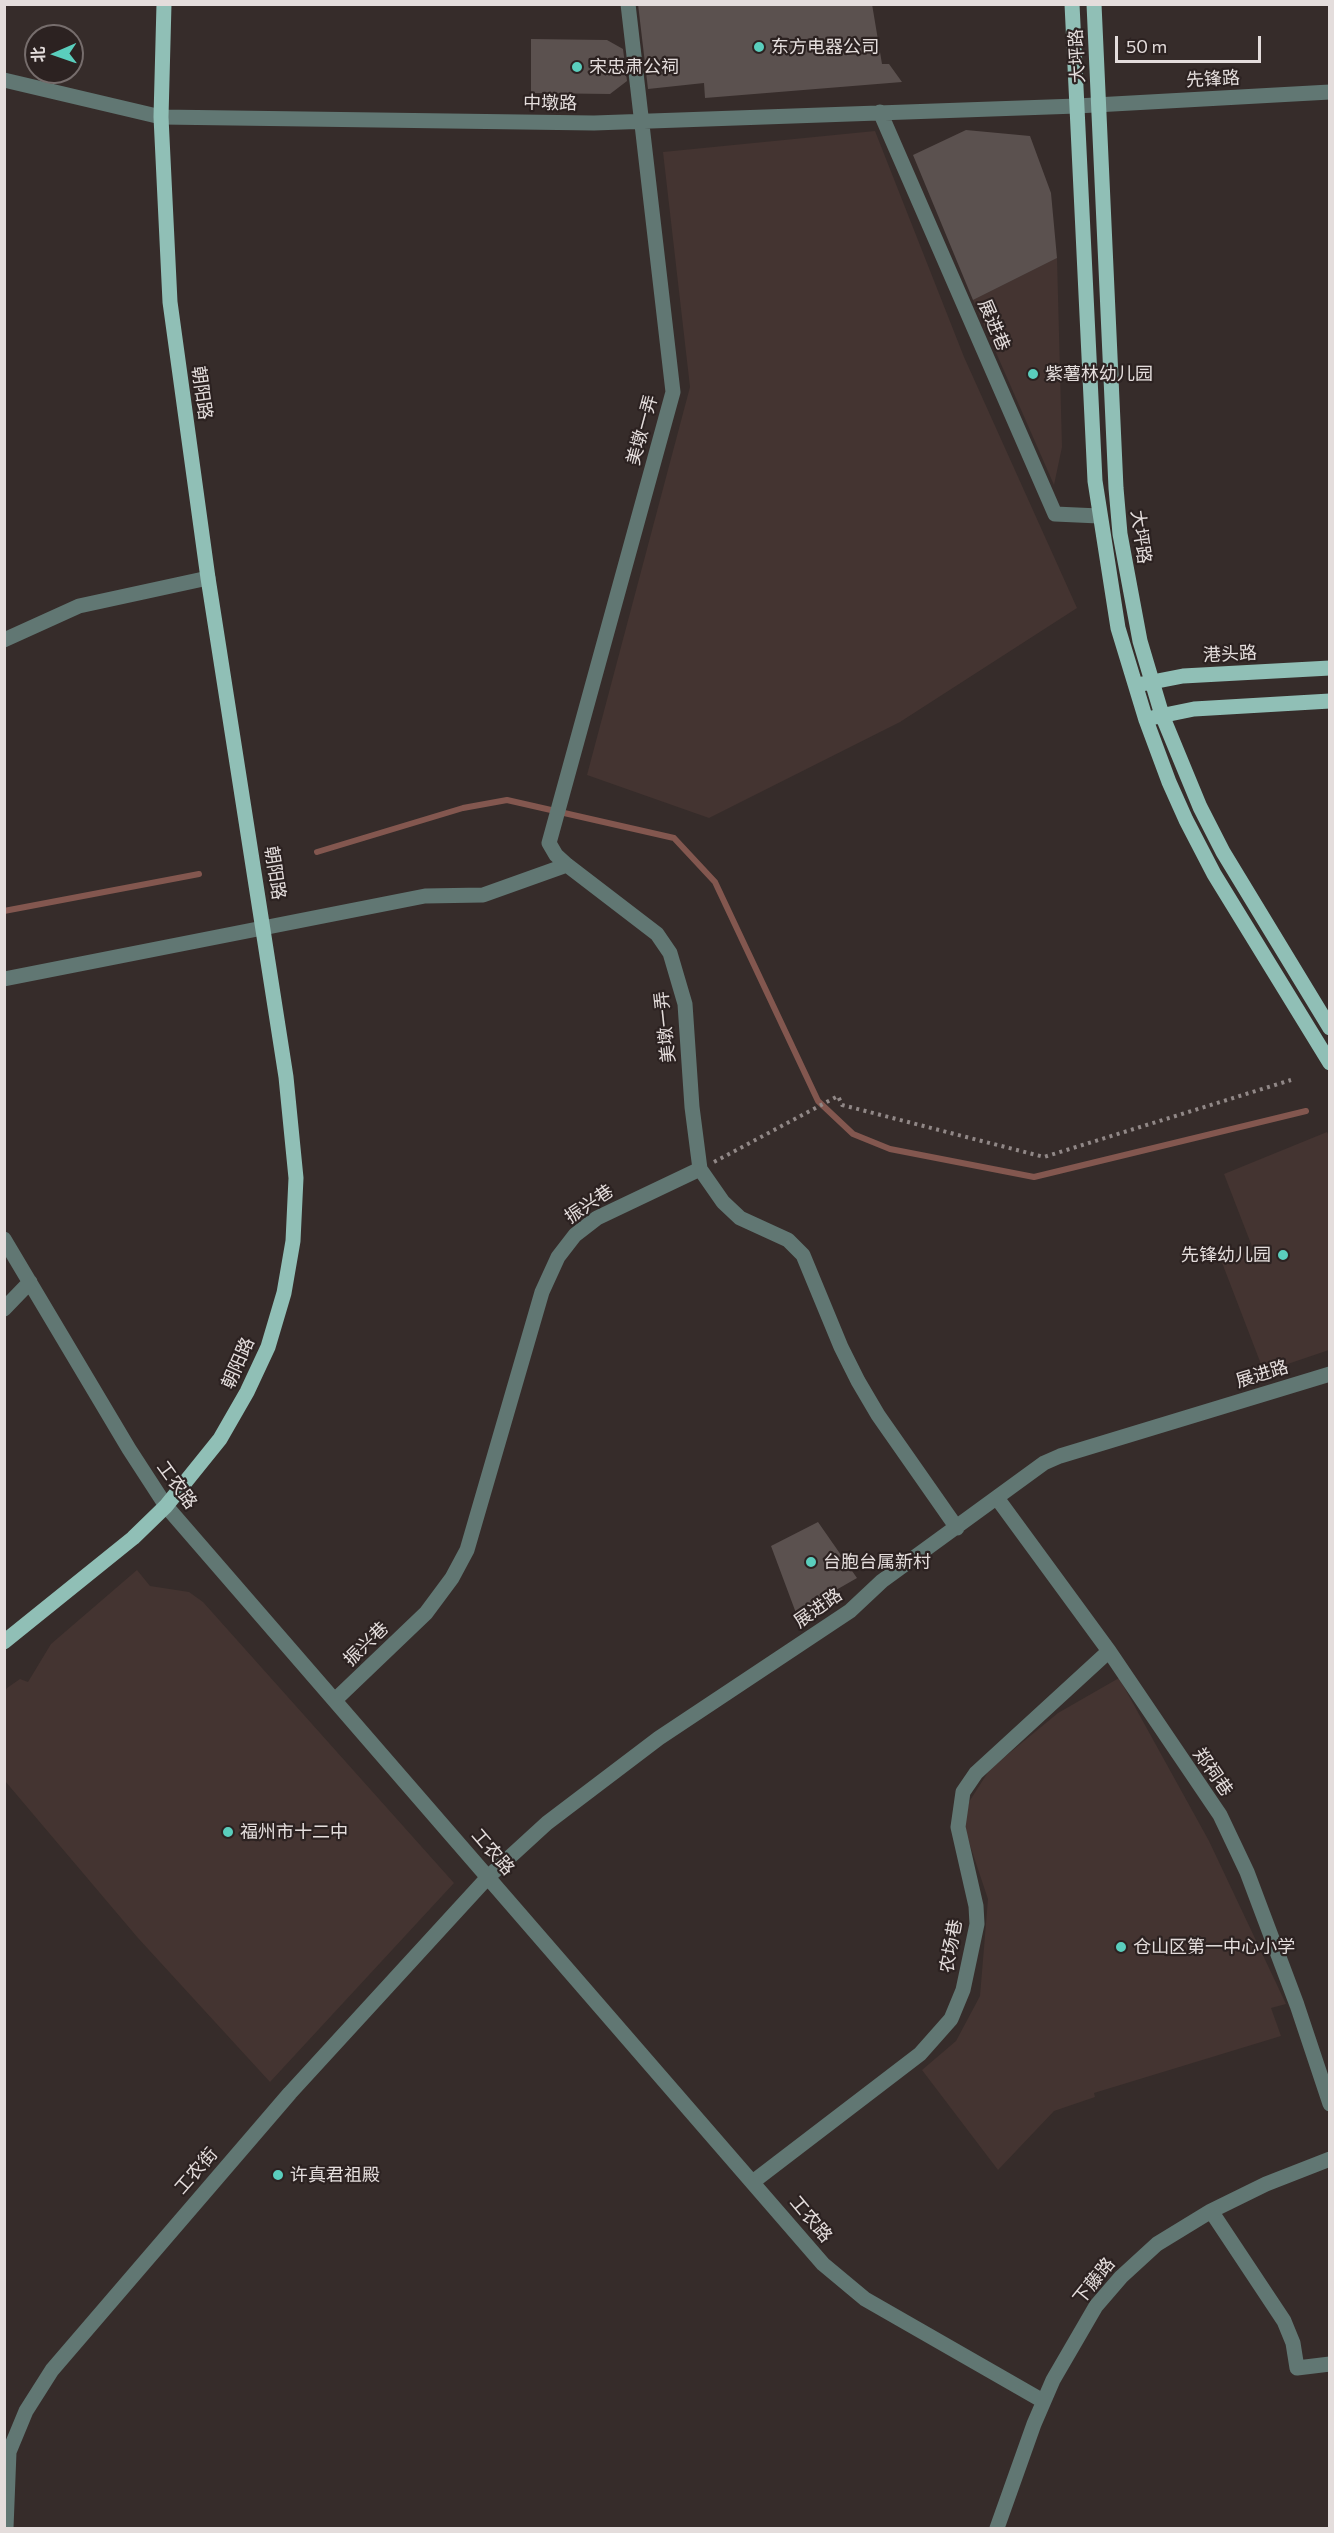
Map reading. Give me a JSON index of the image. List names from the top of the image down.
{
  "streets": {
    "main road": ["大坪路", "朝阳路", "港头路"],
    "street": [
      "先锋路",
      "中墩路",
      "展进巷",
      "美墩一弄",
      "振兴巷",
      "展进路",
      "工农路",
      "郑祠巷",
      "农场巷",
      "工农街",
      "下藤路"
    ]
  },
  "crossings": [
    ["大坪路", "先锋路"],
    ["大坪路", "中墩路"],
    ["大坪路", "港头路"],
    ["先锋路", "中墩路"],
    ["中墩路", "展进巷"],
    ["中墩路", "朝阳路"],
    ["中墩路", "美墩一弄"],
    ["朝阳路", "工农路"],
    ["美墩一弄", "振兴巷"],
    ["振兴巷", "工农路"],
    ["展进路", "工农路"],
    ["展进路", "郑祠巷"],
    ["展进路", "工农街"],
    ["工农路", "农场巷"],
    ["工农路", "工农街"],
    ["工农路", "下藤路"],
    ["郑祠巷", "农场巷"]
  ],
  "places": [
    "东方电器公司",
    "宋忠肃公祠",
    "紫薯林幼儿园",
    "先锋幼儿园",
    "台胞台属新村",
    "福州市十二中",
    "仓山区第一中心小学",
    "许真君祖殿"
  ],
  "scale_bar": "50 m",
  "north": "left"
}
